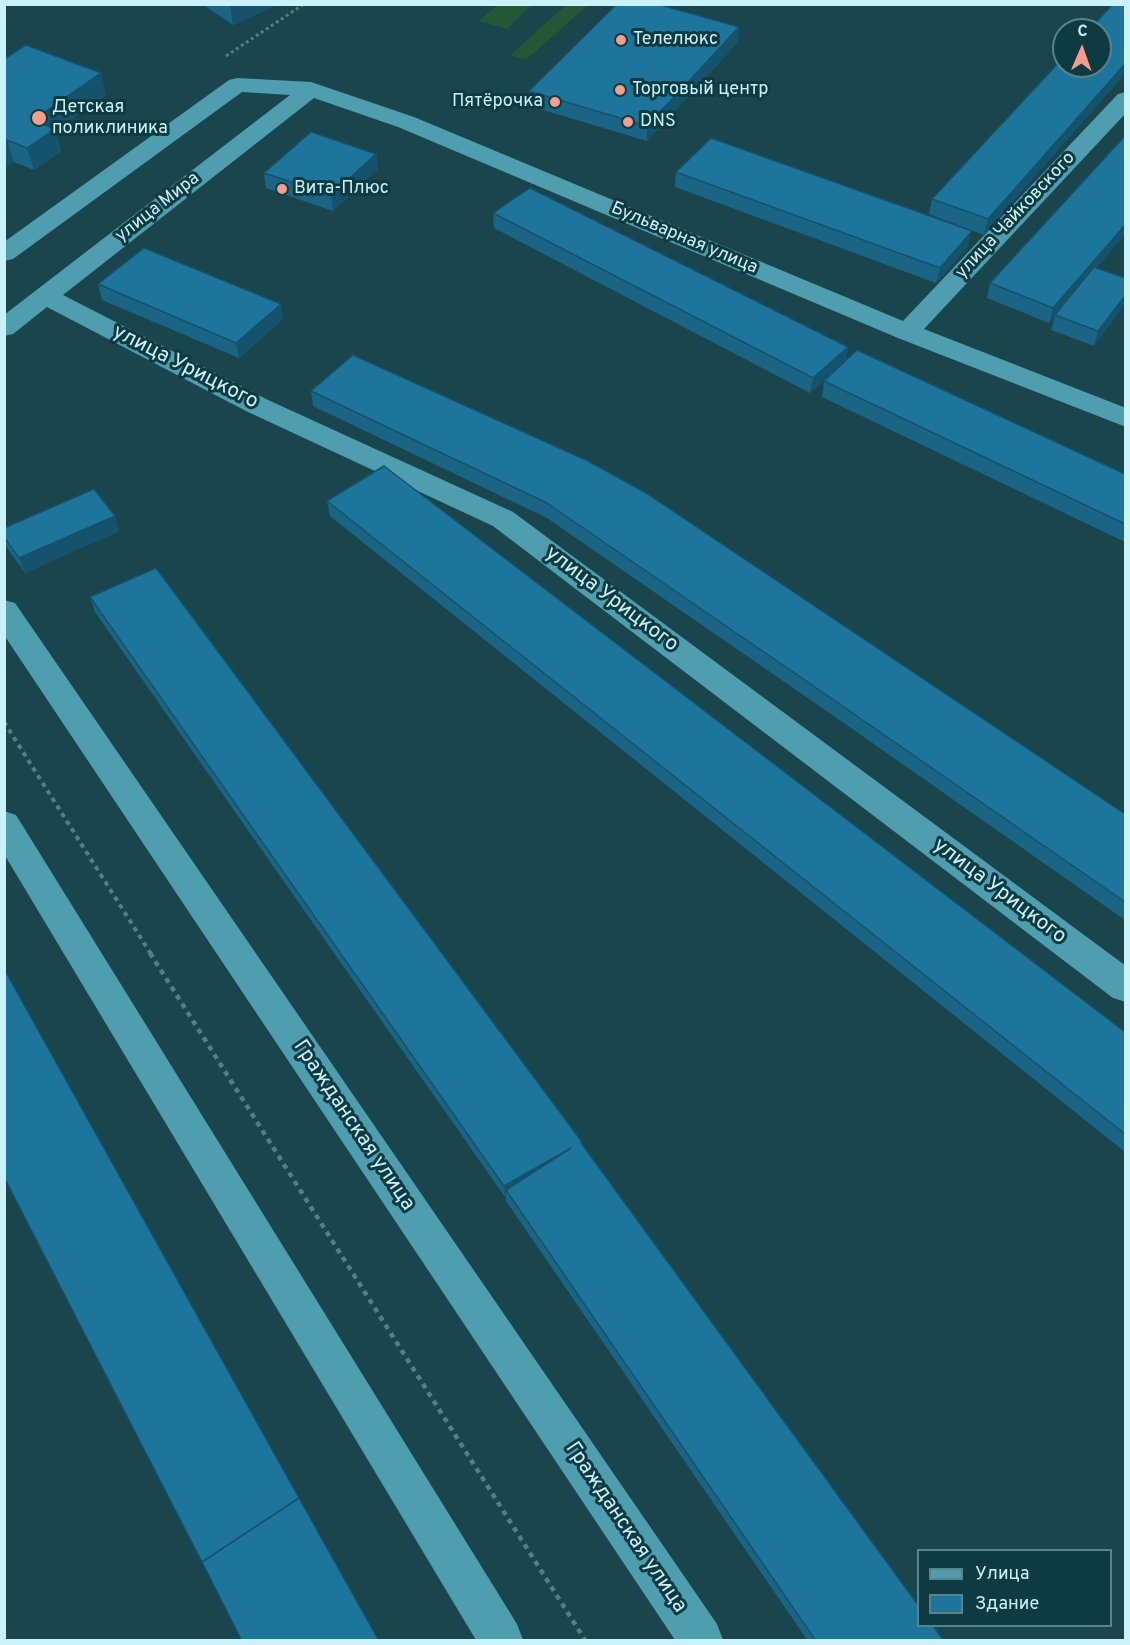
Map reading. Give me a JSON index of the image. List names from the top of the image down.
{
  "streets": {
    "street": [
      "улица Мира",
      "улица Чайковского",
      "Бульварная улица",
      "улица Урицкого",
      "Гражданская улица"
    ]
  },
  "crossings": [
    ["улица Мира", "Бульварная улица"],
    ["улица Мира", "улица Урицкого"],
    ["улица Чайковского", "Бульварная улица"]
  ],
  "places": [
    "Телелюкс",
    "Торговый центр",
    "Пятёрочка",
    "Детская поликлиника",
    "DNS",
    "Вита-Плюс"
  ],
  "legend": ["Улица", "Здание"],
  "north": "top"
}
